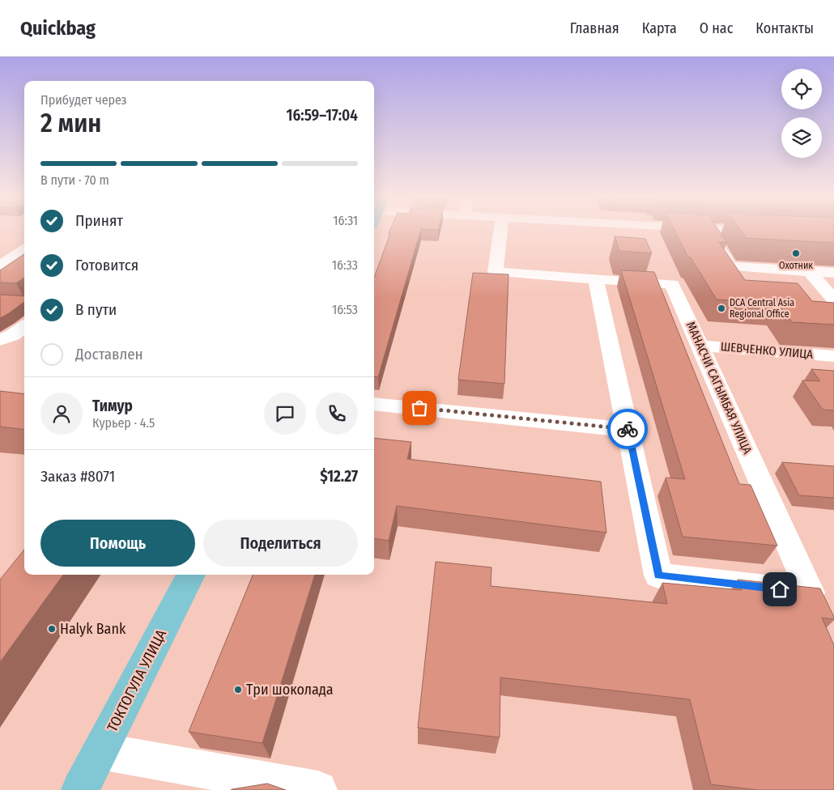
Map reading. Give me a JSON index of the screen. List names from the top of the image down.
{
  "streets": {
    "main road": ["ТОКТОГУЛА УЛИЦА"],
    "street": ["ШЕВЧЕНКО УЛИЦА", "МАНАСЧИ САГЫМБАЯ УЛИЦА"]
  },
  "crossings": [
    ["ШЕВЧЕНКО УЛИЦА", "МАНАСЧИ САГЫМБАЯ УЛИЦА"]
  ],
  "places": [
    "Охотник",
    "DCA Central Asia Regional Office",
    "Halyk Bank",
    "Три шоколада"
  ],
  "page": {
    "header": "Quickbag",
    "nav": [
      "Главная",
      "Карта",
      "О нас",
      "Контакты"
    ],
    "heading": ["2 мин", "Прибудет через", "16:59–17:04"],
    "panel": [
      "Тимур",
      "Курьер · 4.5",
      "Заказ #8071",
      "$12.27"
    ],
    "bar": "В пути · 70 m",
    "list": [
      ["Принят", "16:31"],
      ["Готовится", "16:33"],
      ["В пути", "16:53"],
      "Доставлен"
    ],
    "buttons": ["Помощь", "Поделиться"]
  }
}
